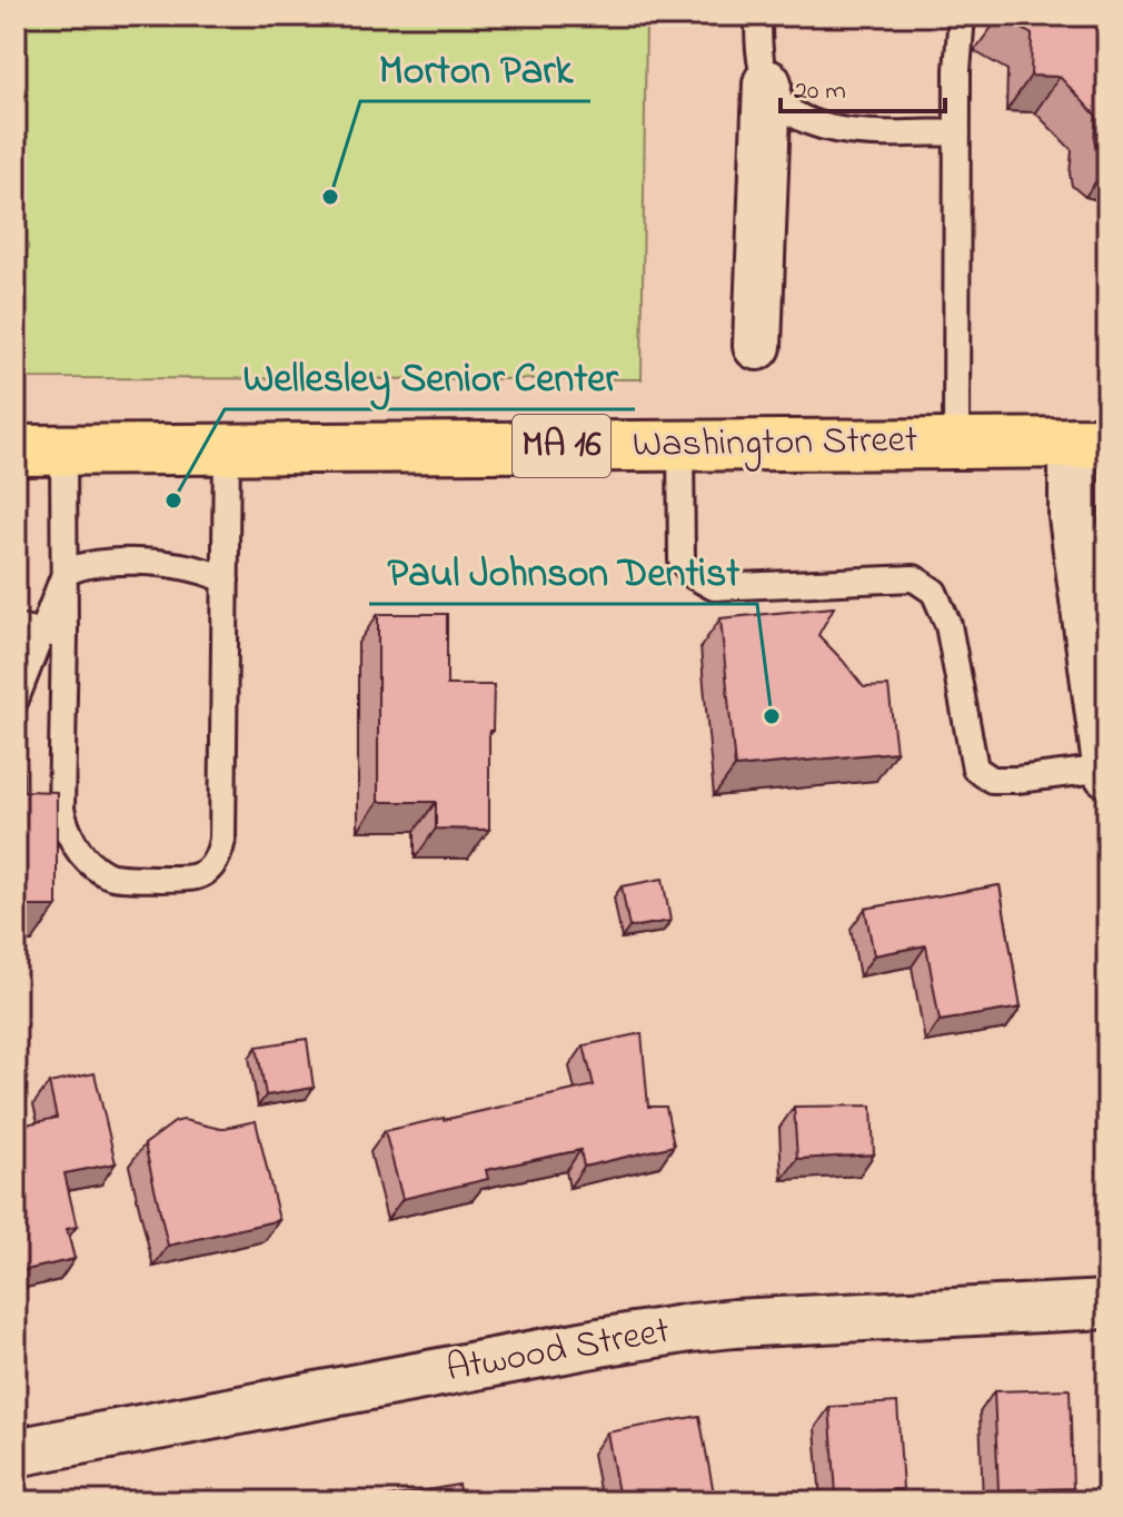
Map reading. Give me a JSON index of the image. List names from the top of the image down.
{
  "streets": {
    "main road": ["Washington Street", "MA 16"],
    "street": ["Atwood Street"]
  },
  "places": ["Morton Park", "Wellesley Senior Center", "Paul Johnson Dentist"],
  "scale_bar": "20 m"
}
